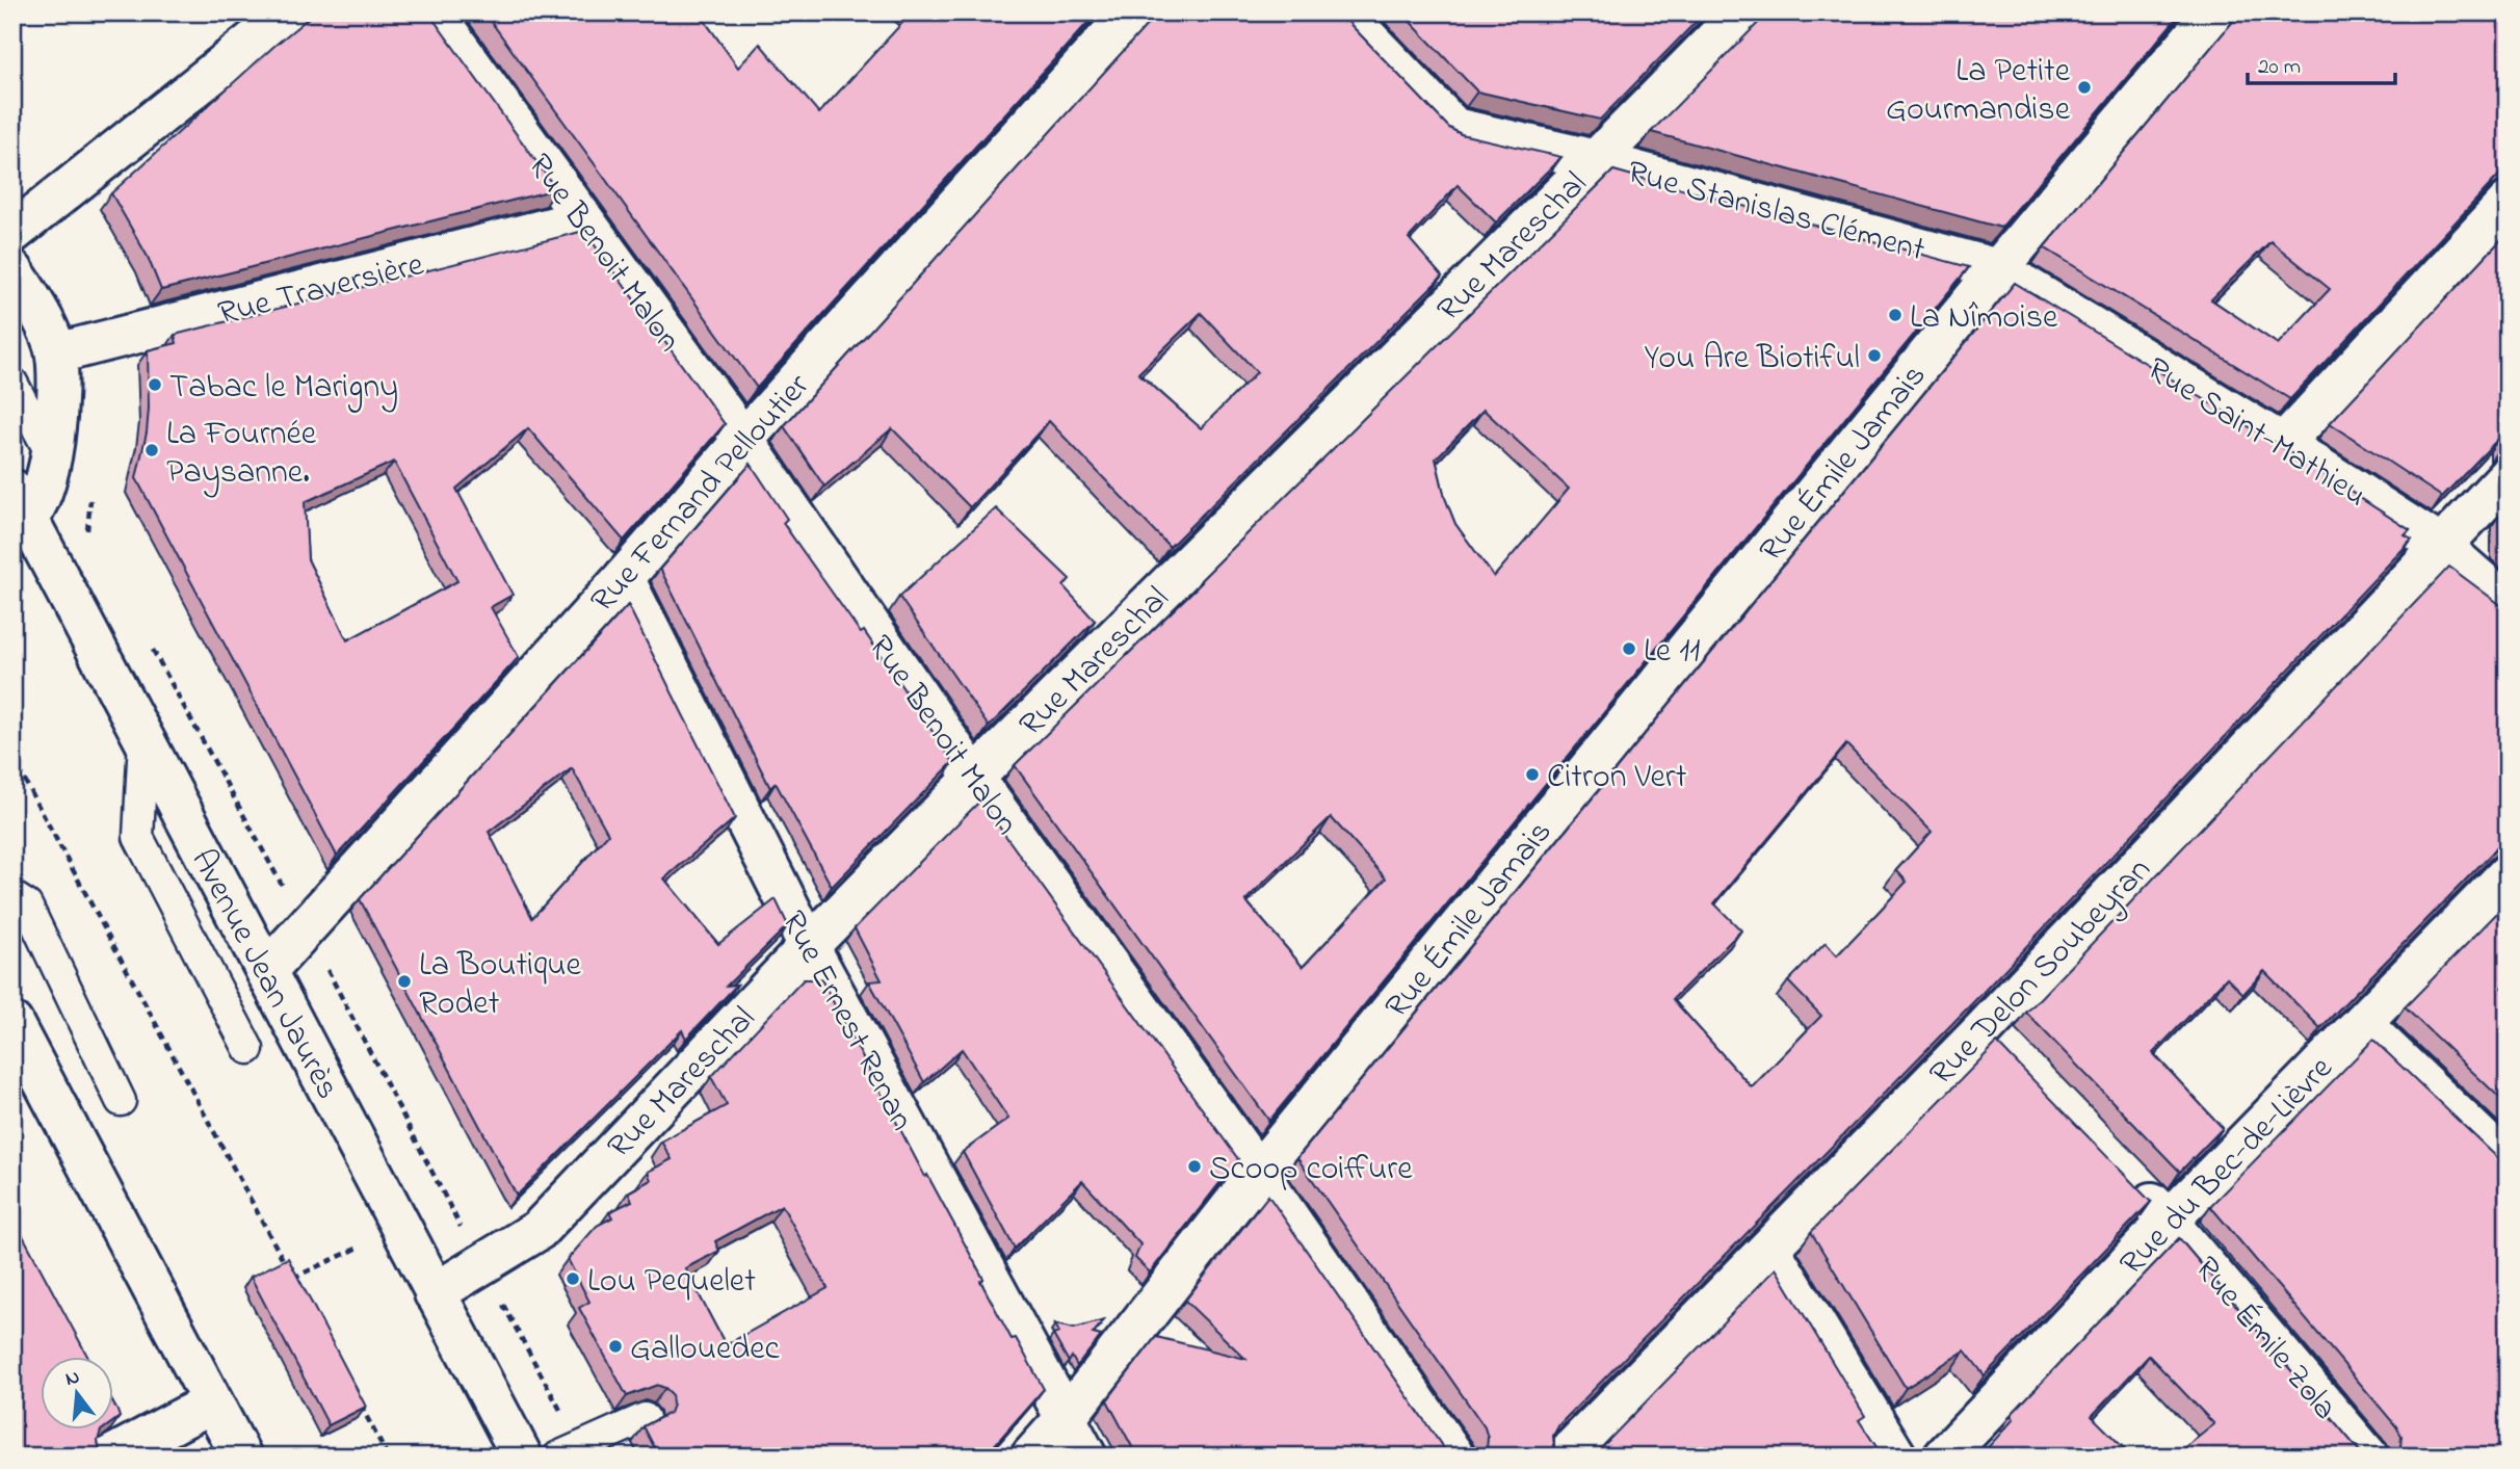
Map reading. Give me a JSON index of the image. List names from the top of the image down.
{
  "streets": {
    "street": [
      "Rue Stanislas Clément",
      "Rue Mareschal",
      "Rue Benoit Malon",
      "Rue Traversière",
      "Rue Saint-Mathieu",
      "Rue Émile Jamais",
      "Rue Fernand Pelloutier",
      "Rue Delon Soubeyran",
      "Avenue Jean Jaurès",
      "Rue Ernest Renan",
      "Rue du Bec-de-Lièvre",
      "Rue Émile Zola"
    ]
  },
  "crossings": [
    ["Rue Stanislas Clément", "Rue Mareschal"],
    ["Rue Stanislas Clément", "Rue Saint-Mathieu"],
    ["Rue Stanislas Clément", "Rue Émile Jamais"],
    ["Rue Mareschal", "Rue Benoit Malon"],
    ["Rue Mareschal", "Avenue Jean Jaurès"],
    ["Rue Mareschal", "Rue Ernest Renan"],
    ["Rue Benoit Malon", "Rue Traversière"],
    ["Rue Benoit Malon", "Rue Émile Jamais"],
    ["Rue Benoit Malon", "Rue Fernand Pelloutier"],
    ["Rue Saint-Mathieu", "Rue Émile Jamais"],
    ["Rue Saint-Mathieu", "Rue Delon Soubeyran"],
    ["Rue Émile Jamais", "Rue Ernest Renan"],
    ["Rue Fernand Pelloutier", "Avenue Jean Jaurès"],
    ["Rue Fernand Pelloutier", "Rue Ernest Renan"],
    ["Rue du Bec-de-Lièvre", "Rue Émile Zola"]
  ],
  "places": [
    "La Petite Gourmandise",
    "La Nîmoise",
    "You Are Biotiful",
    "Tabac le Marigny",
    "La Fournée Paysanne.",
    "Le 11",
    "Citron Vert",
    "La Boutique Rodet",
    "Scoop coiffure",
    "Lou Pequelet",
    "Gallouedec"
  ],
  "scale_bar": "20 m",
  "north": "top"
}
